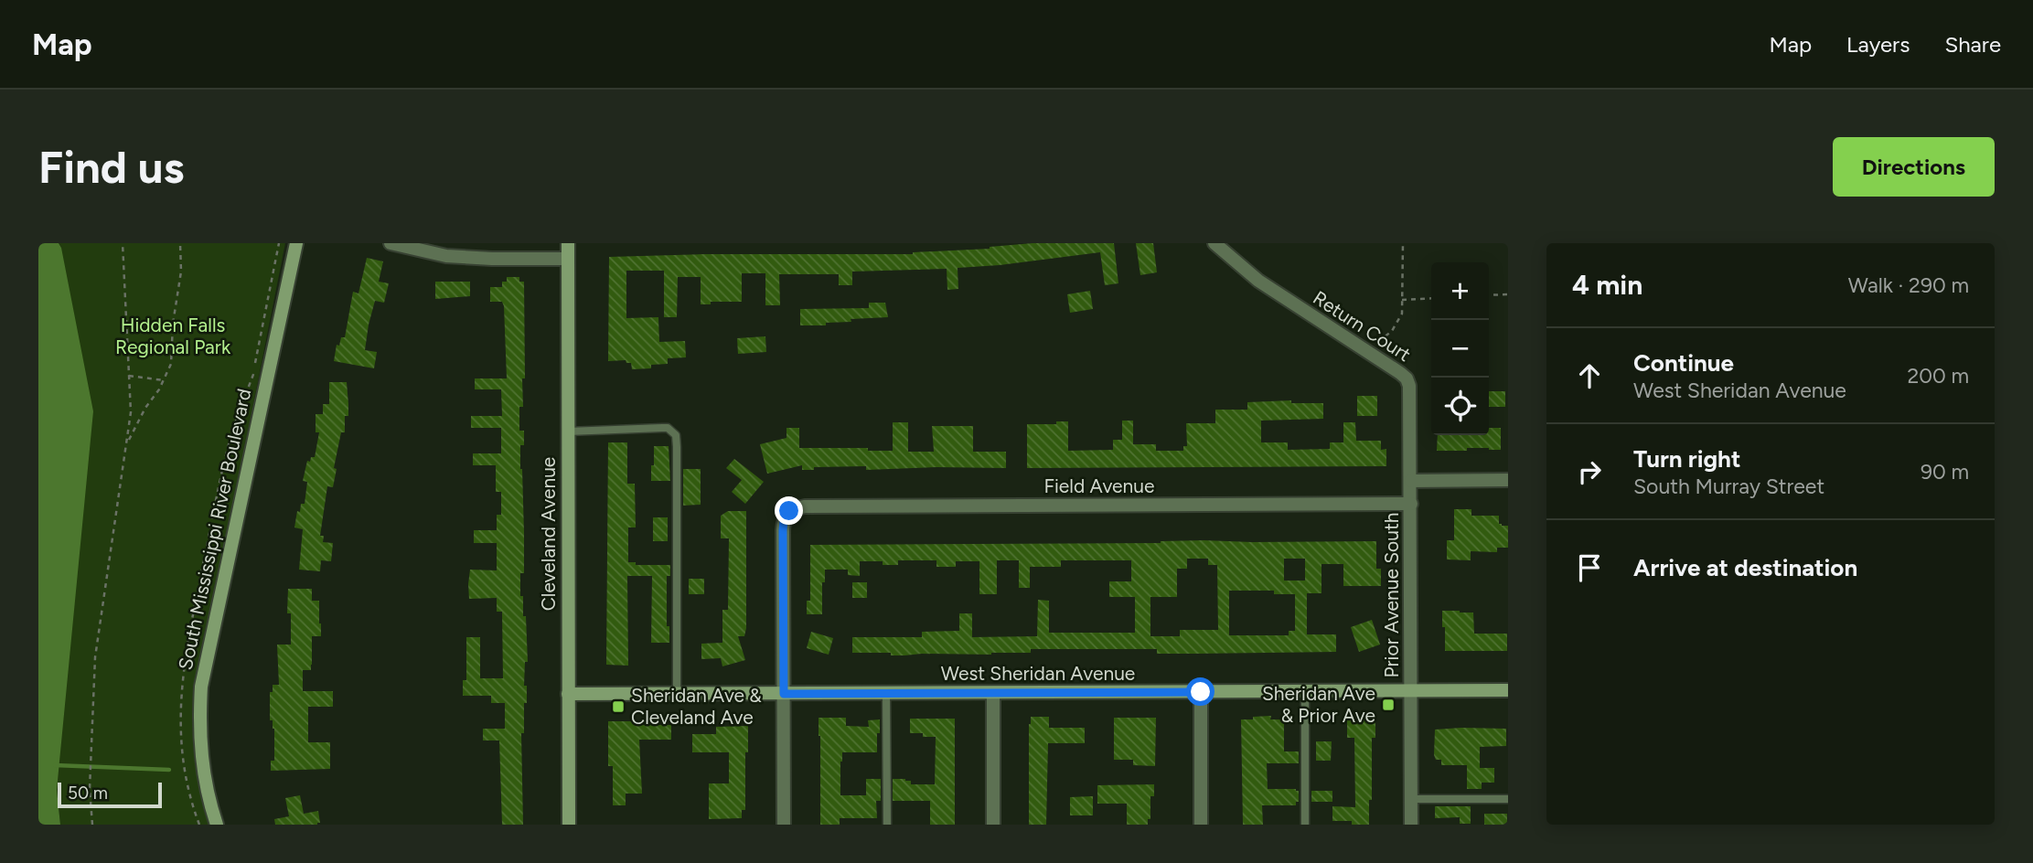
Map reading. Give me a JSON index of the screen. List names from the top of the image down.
{
  "streets": {
    "street": [
      "Return Court",
      "Field Avenue",
      "South Mississippi River Boulevard",
      "Cleveland Avenue",
      "Prior Avenue South",
      "West Sheridan Avenue"
    ]
  },
  "crossings": [
    ["Return Court", "Prior Avenue South"],
    ["Field Avenue", "Prior Avenue South"],
    ["Field Avenue", "West Sheridan Avenue"],
    ["Cleveland Avenue", "West Sheridan Avenue"],
    ["Prior Avenue South", "West Sheridan Avenue"]
  ],
  "parks": ["Hidden Falls Regional Park"],
  "places": {
    "transit": ["Sheridan Ave & Prior Ave", "Sheridan Ave & Cleveland Ave"]
  },
  "scale_bar": "50 m",
  "page": {
    "header": "Map",
    "nav": ["Map", "Layers", "Share"],
    "buttons": "Directions",
    "title": "Find us",
    "heading": ["4 min", "Walk · 290 m"],
    "map_buttons": ["+", "−"],
    "list": [
      ["Continue", "West Sheridan Avenue", "200 m"],
      ["Turn right", "South Murray Street", "90 m"],
      "Arrive at destination"
    ],
    "scale": "50 m"
  }
}
